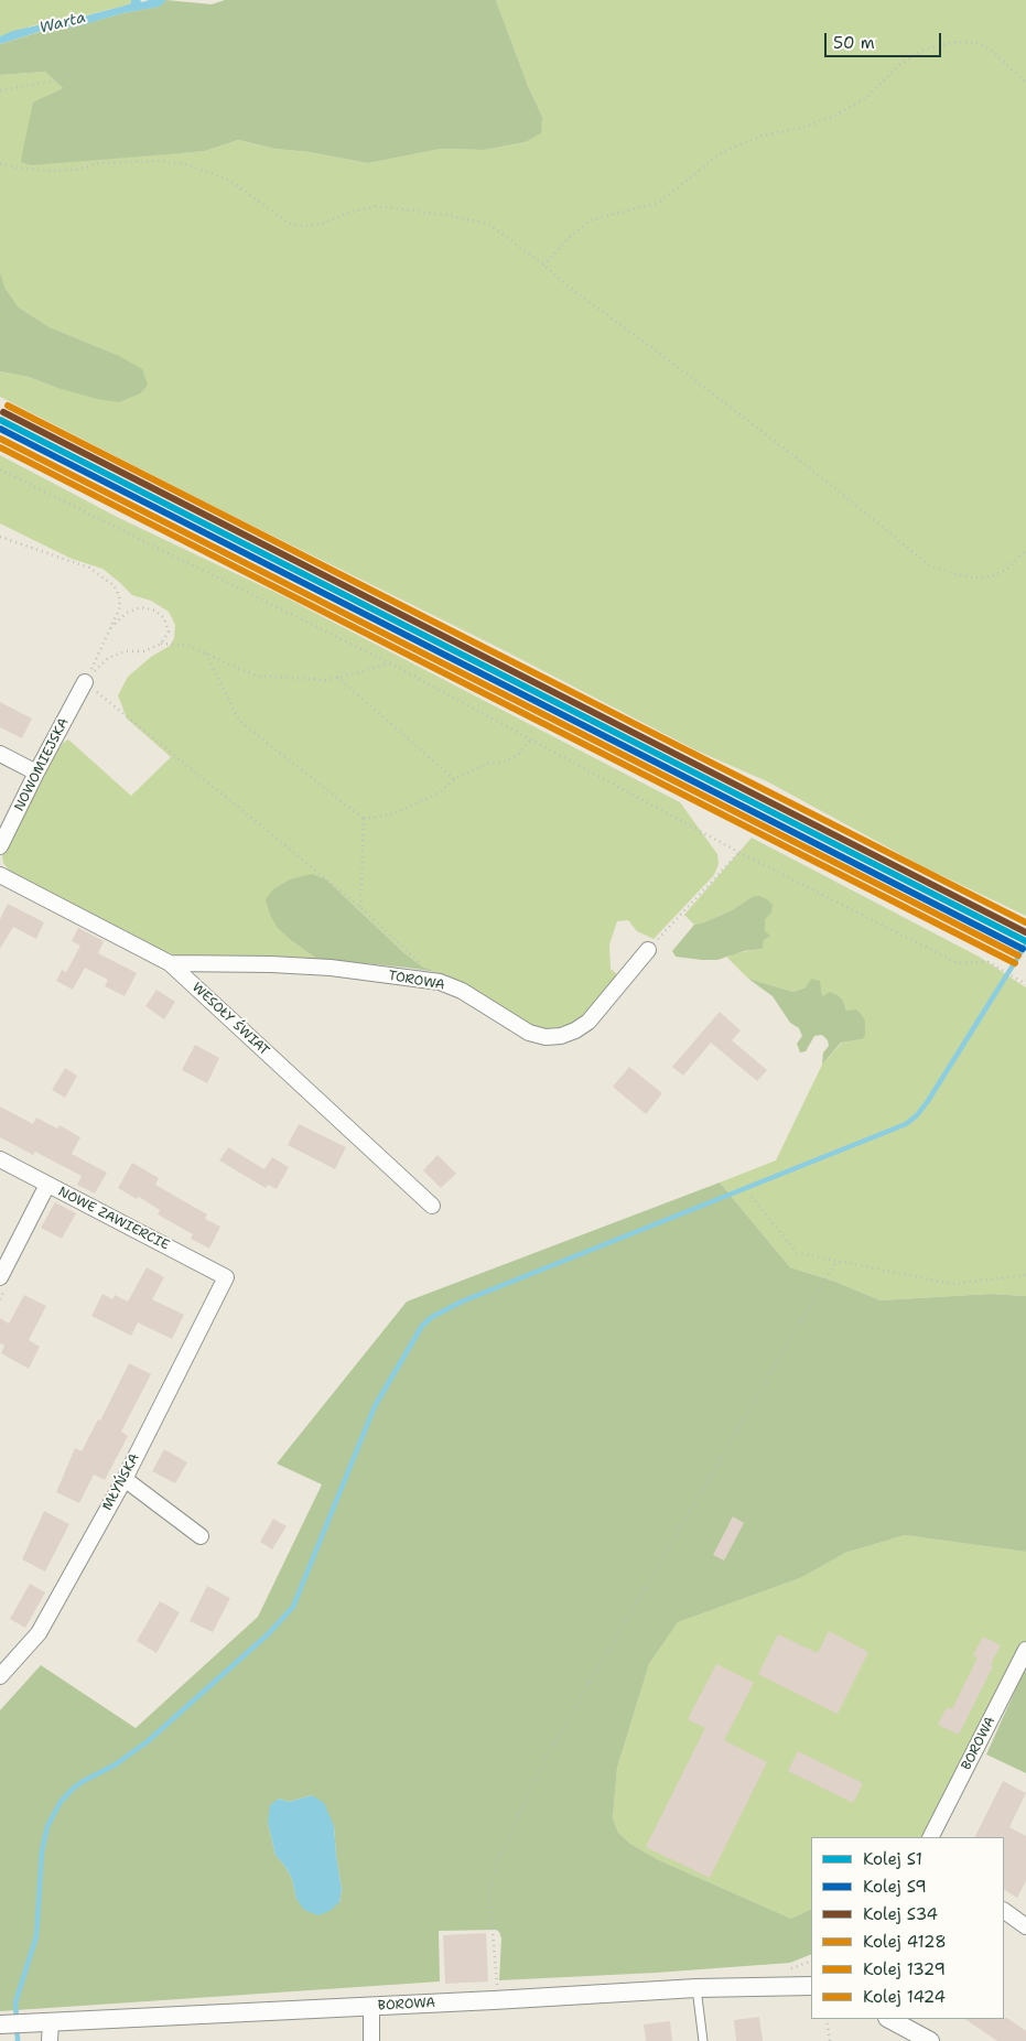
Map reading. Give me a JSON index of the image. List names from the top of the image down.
{
  "streets": {
    "street": [
      "NOWOMIEJSKA",
      "TOROWA",
      "WESOŁY ŚWIAT",
      "NOWE ZAWIERCIE",
      "MŁYŃSKA",
      "BOROWA"
    ]
  },
  "crossings": [
    ["TOROWA", "WESOŁY ŚWIAT"],
    ["NOWE ZAWIERCIE", "MŁYŃSKA"]
  ],
  "water": ["Warta"],
  "lines": [
    "rail line 1329",
    "rail line S34",
    "rail line S1",
    "rail line S9",
    "rail line 4128",
    "rail line 1424"
  ],
  "legend": [
    "Kolej S1",
    "Kolej S9",
    "Kolej S34",
    "Kolej 4128",
    "Kolej 1329",
    "Kolej 1424"
  ],
  "scale_bar": "50 m"
}
